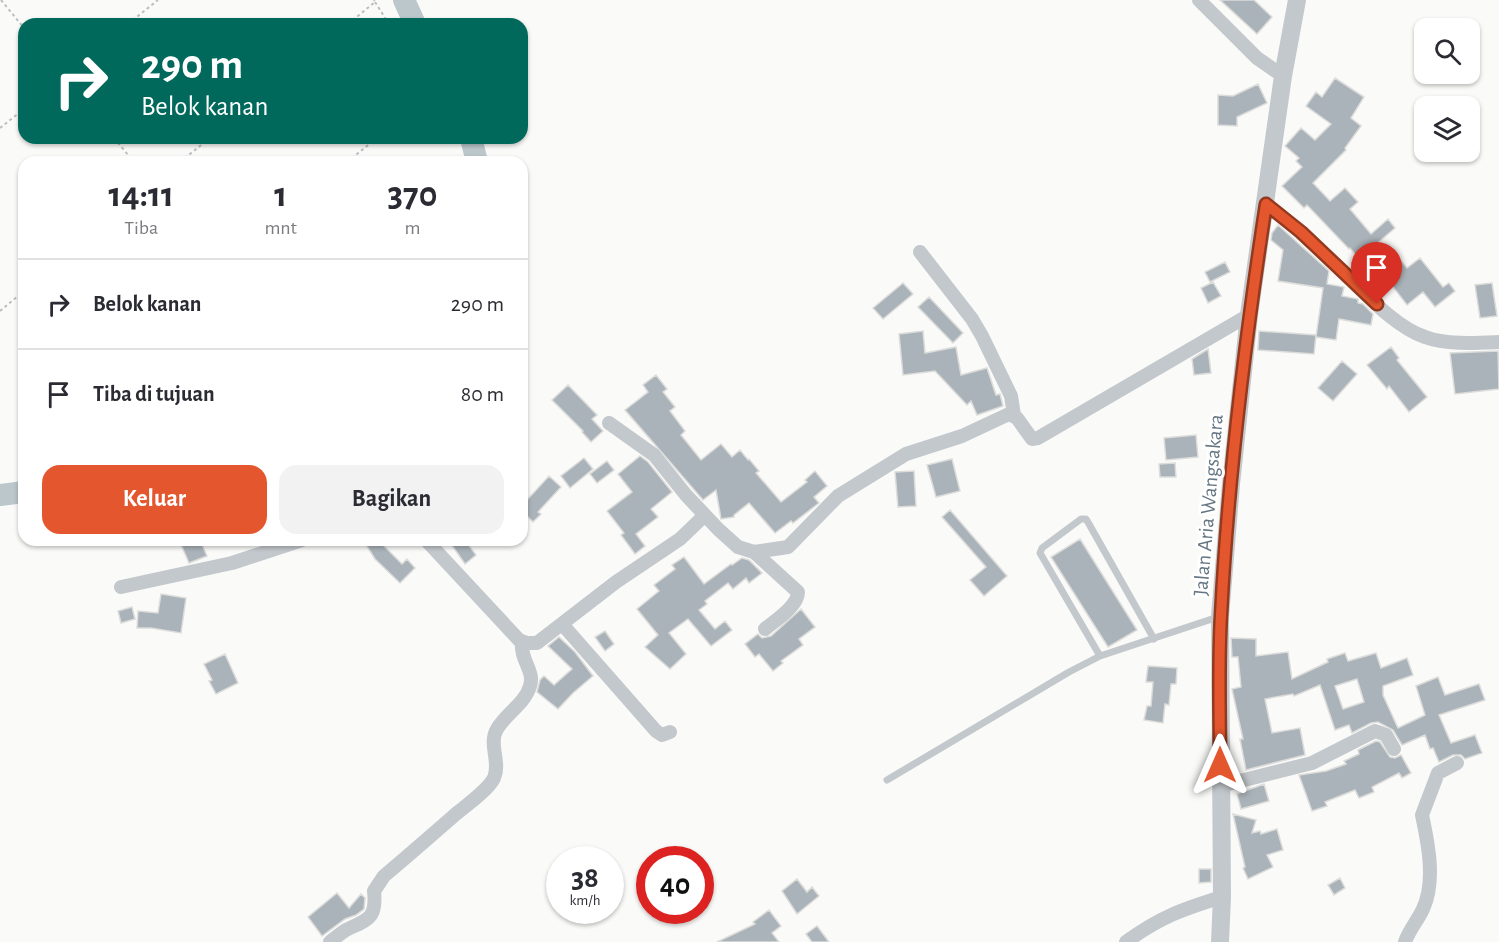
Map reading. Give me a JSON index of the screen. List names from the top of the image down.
{
  "streets": {
    "street": ["Jalan Aria Wangsakara"]
  },
  "page": {
    "turn": ["290 m", "Belok kanan"],
    "eta": [
      "14:11",
      "Tiba",
      "1",
      "mnt",
      "370",
      "m"
    ],
    "list": [
      {
        "name": "Belok kanan",
        "value": "290 m"
      },
      {
        "name": "Tiba di tujuan",
        "value": "80 m"
      }
    ],
    "buttons": ["Keluar", "Bagikan"],
    "speed": "38 km/h",
    "limit": "40"
  }
}
